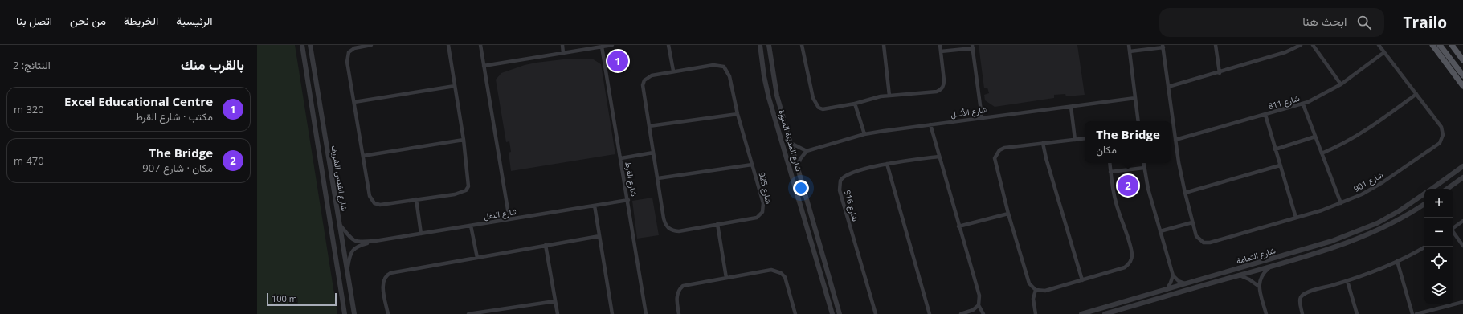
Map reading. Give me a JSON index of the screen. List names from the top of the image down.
{
  "streets": {
    "street": [
      "شارع 811",
      "شارع الأثــل",
      "شارع المدينة المنورة",
      "شارع القدس الشريف",
      "شارع القرط",
      "شارع 901",
      "شارع 925",
      "شارع 916",
      "شارع النفل",
      "شارع الثمامة"
    ]
  },
  "crossings": [
    ["شارع 811", "شارع 901"],
    ["شارع القدس الشريف", "شارع النفل"],
    ["شارع القرط", "شارع النفل"]
  ],
  "scale_bar": "100 m",
  "page": {
    "header": "Trailo",
    "search": "ابحث هنا",
    "nav": [
      "الرئيسية",
      "الخريطة",
      "من نحن",
      "اتصل بنا"
    ],
    "heading": ["بالقرب منك", "النتائج: 2"],
    "pins": ["1", "2"],
    "list": [
      {
        "mark": "1",
        "name": "Excel Educational Centre",
        "note": "مكتب · شارع القرط",
        "value": "320 m"
      },
      {
        "mark": "2",
        "name": "The Bridge",
        "note": "مكان · شارع 907",
        "value": "470 m"
      }
    ],
    "popup": ["The Bridge", "مكان"],
    "map_buttons": ["+", "−"],
    "scale": "100 m"
  }
}
